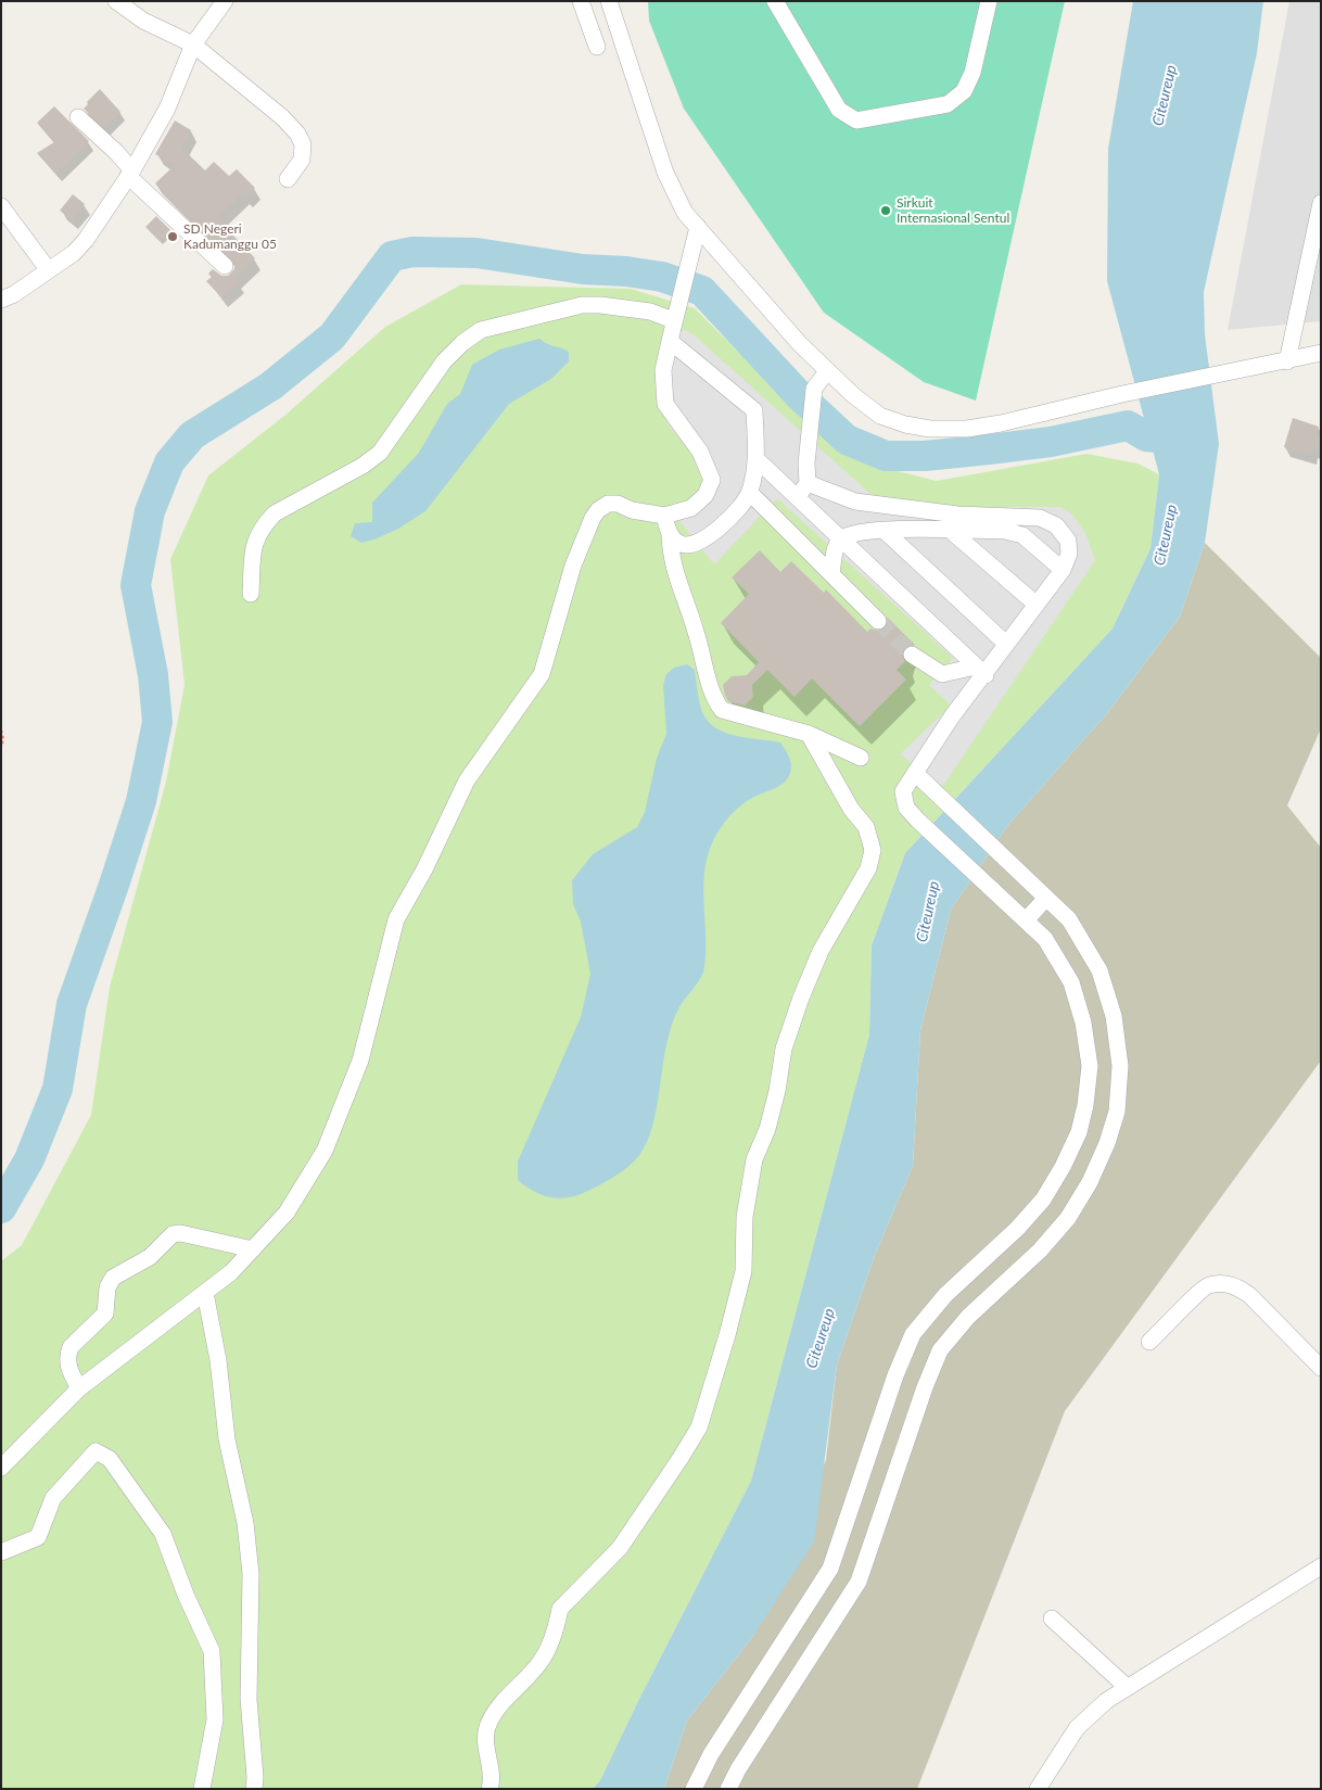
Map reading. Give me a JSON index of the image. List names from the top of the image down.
{
  "water": ["Citeureup"],
  "places": ["Sirkuit Internasional Sentul", "SD Negeri Kadumanggu 05"]
}
